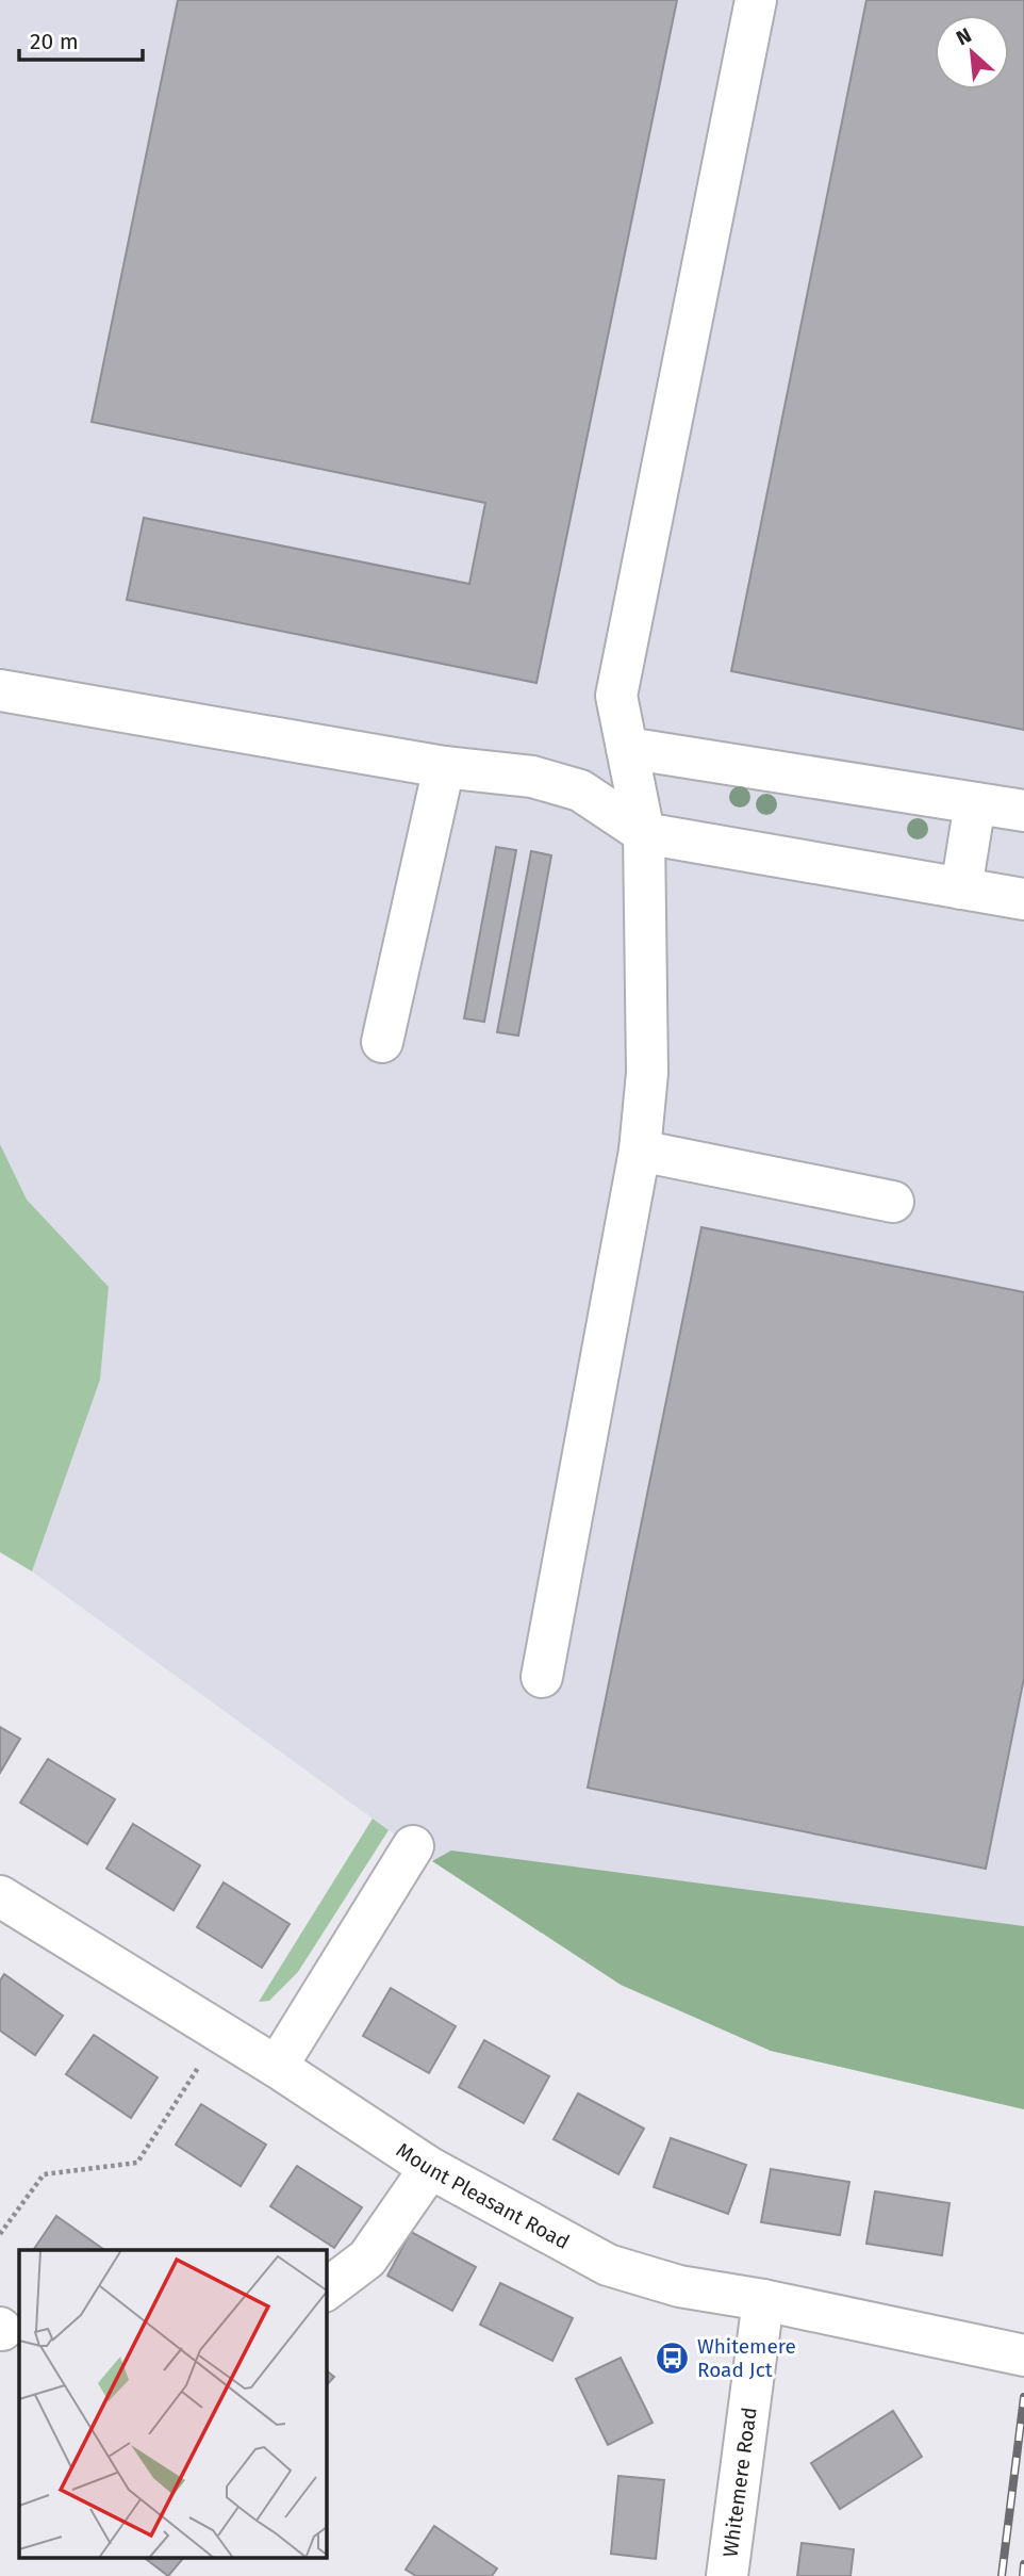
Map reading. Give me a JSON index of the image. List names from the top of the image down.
{
  "streets": {
    "street": ["Mount Pleasant Road", "Whitemere Road"]
  },
  "crossings": [
    ["Mount Pleasant Road", "Whitemere Road"]
  ],
  "places": {
    "bus stop": ["Whitemere Road Jct"]
  },
  "scale_bar": "20 m",
  "north": "top left"
}
